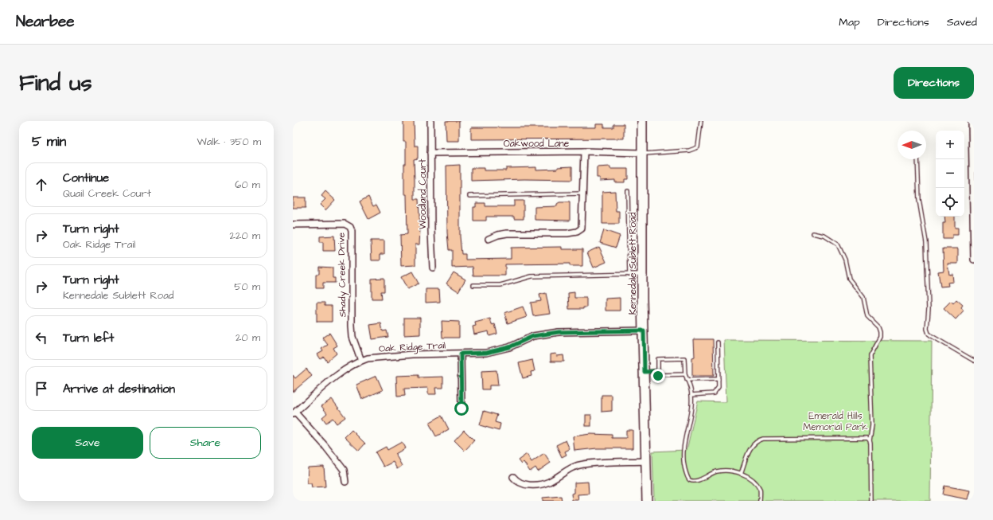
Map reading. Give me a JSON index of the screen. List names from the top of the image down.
{
  "streets": {
    "main road": ["Kennedale Sublett Road"],
    "street": [
      "Oakwood Lane",
      "Woodland Court",
      "Shady Creek Drive",
      "Oak Ridge Trail"
    ]
  },
  "crossings": [
    ["Oakwood Lane", "Woodland Court"],
    ["Oakwood Lane", "Kennedale Sublett Road"],
    ["Kennedale Sublett Road", "Oak Ridge Trail"],
    ["Shady Creek Drive", "Oak Ridge Trail"]
  ],
  "parks": ["Emerald Hills Memorial Park"],
  "north": "left",
  "page": {
    "header": "Nearbee",
    "nav": ["Map", "Directions", "Saved"],
    "buttons": [
      "Directions",
      ["Save", "Share"]
    ],
    "title": "Find us",
    "heading": ["5 min", "Walk · 350 m"],
    "map_buttons": ["+", "−"],
    "list": [
      ["Continue", "Quail Creek Court", "60 m"],
      ["Turn right", "Oak Ridge Trail", "220 m"],
      ["Turn right", "Kennedale Sublett Road", "50 m"],
      ["Turn left", "20 m"],
      "Arrive at destination"
    ]
  }
}
